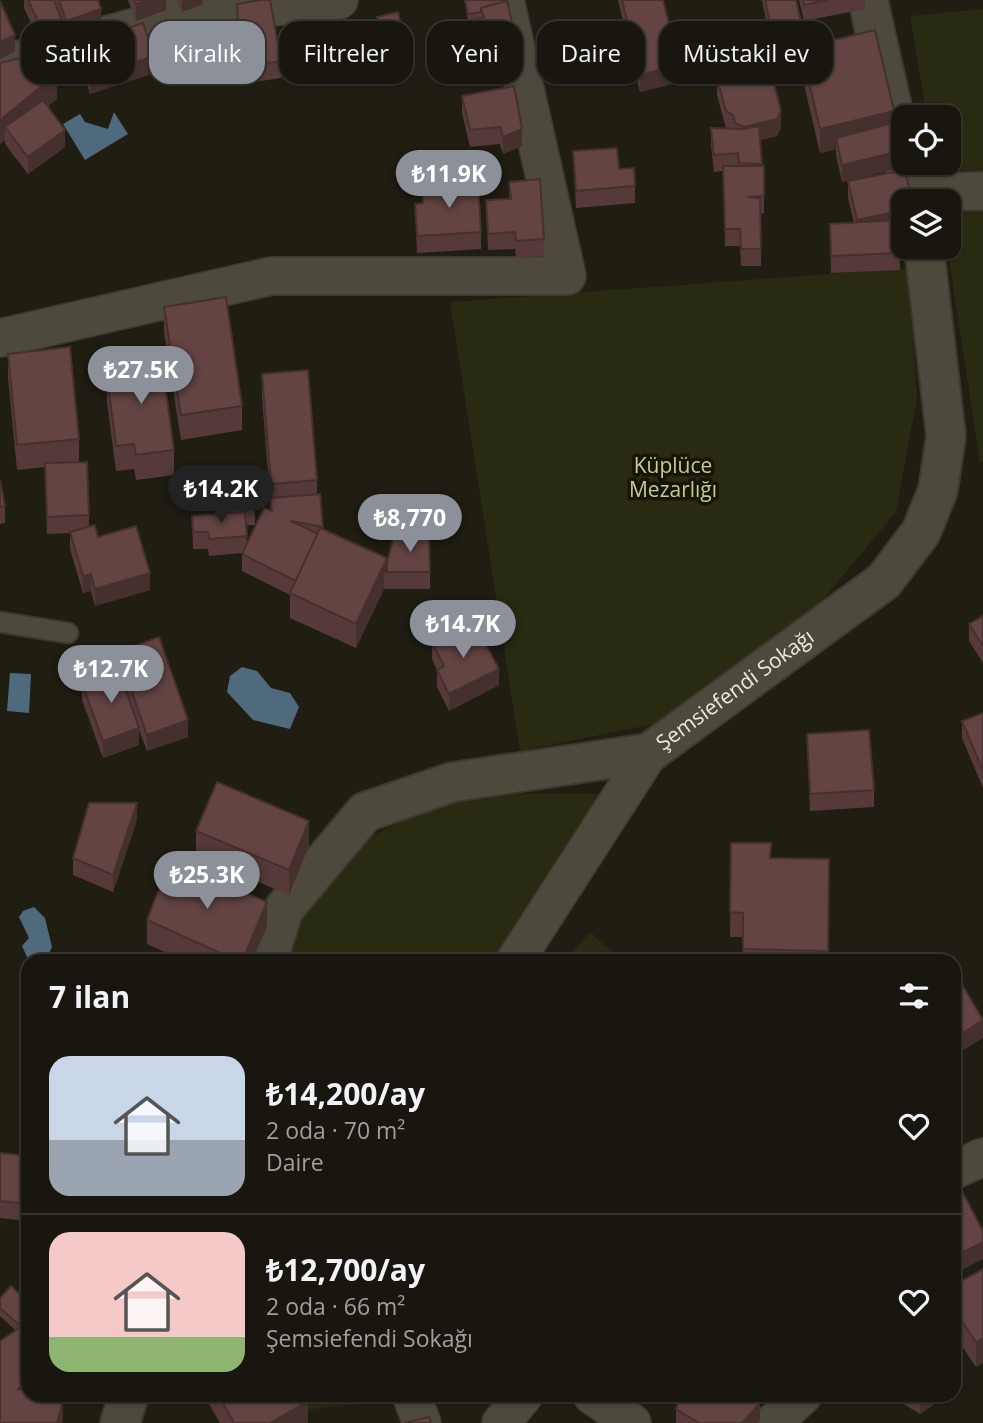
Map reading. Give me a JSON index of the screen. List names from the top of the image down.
{
  "streets": {
    "street": ["Şemsiefendi Sokağı"]
  },
  "parks": ["Küplüce Mezarlığı"],
  "page": {
    "chip": [
      "Satılık",
      "Kiralık",
      "Filtreler",
      "Yeni",
      "Daire",
      "Müstakil ev"
    ],
    "price": [
      "₺11.9K",
      "₺27.5K",
      "₺14.2K",
      "₺8,770",
      "₺14.7K",
      "₺12.7K",
      "₺25.3K"
    ],
    "heading": "7 ilan",
    "list": [
      {
        "name": "₺14,200/ay",
        "note": "2 oda · 70 m² · Daire"
      },
      {
        "name": "₺12,700/ay",
        "note": "2 oda · 66 m² · Şemsiefendi Sokağı"
      }
    ]
  }
}
